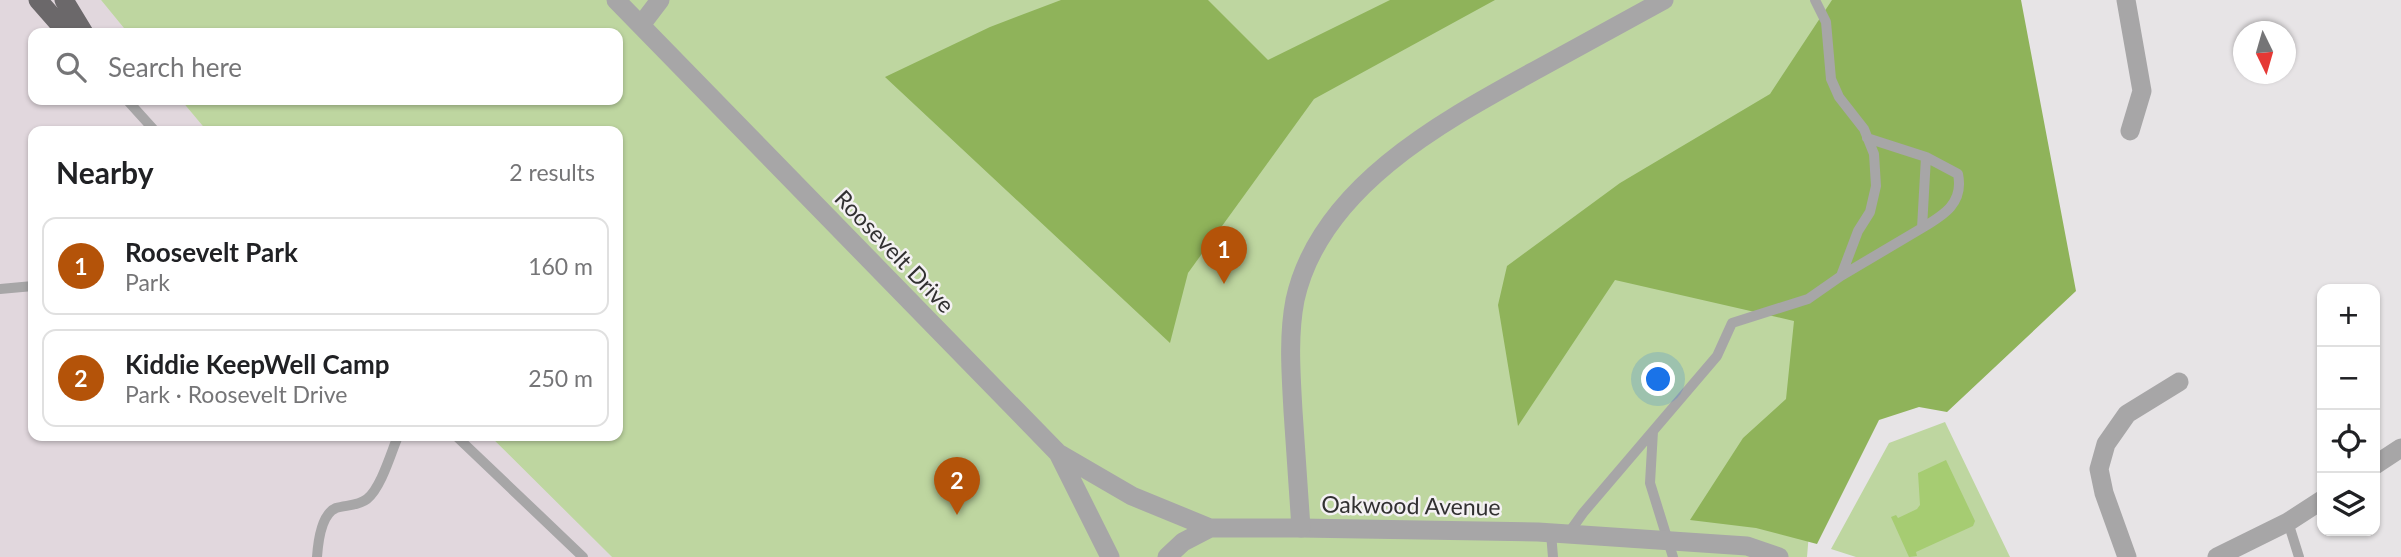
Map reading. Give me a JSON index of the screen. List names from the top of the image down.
{
  "streets": {
    "street": ["Roosevelt Drive", "Oakwood Avenue"]
  },
  "crossings": [
    ["Roosevelt Drive", "Oakwood Avenue"]
  ],
  "north": "bottom",
  "page": {
    "search": "Search here",
    "heading": ["Nearby", "2 results"],
    "list": [
      {
        "mark": "1",
        "name": "Roosevelt Park",
        "note": "Park",
        "value": "160 m"
      },
      {
        "mark": "2",
        "name": "Kiddie KeepWell Camp",
        "note": "Park · Roosevelt Drive",
        "value": "250 m"
      }
    ],
    "pins": ["1", "2"],
    "map_buttons": ["+", "−"]
  }
}
